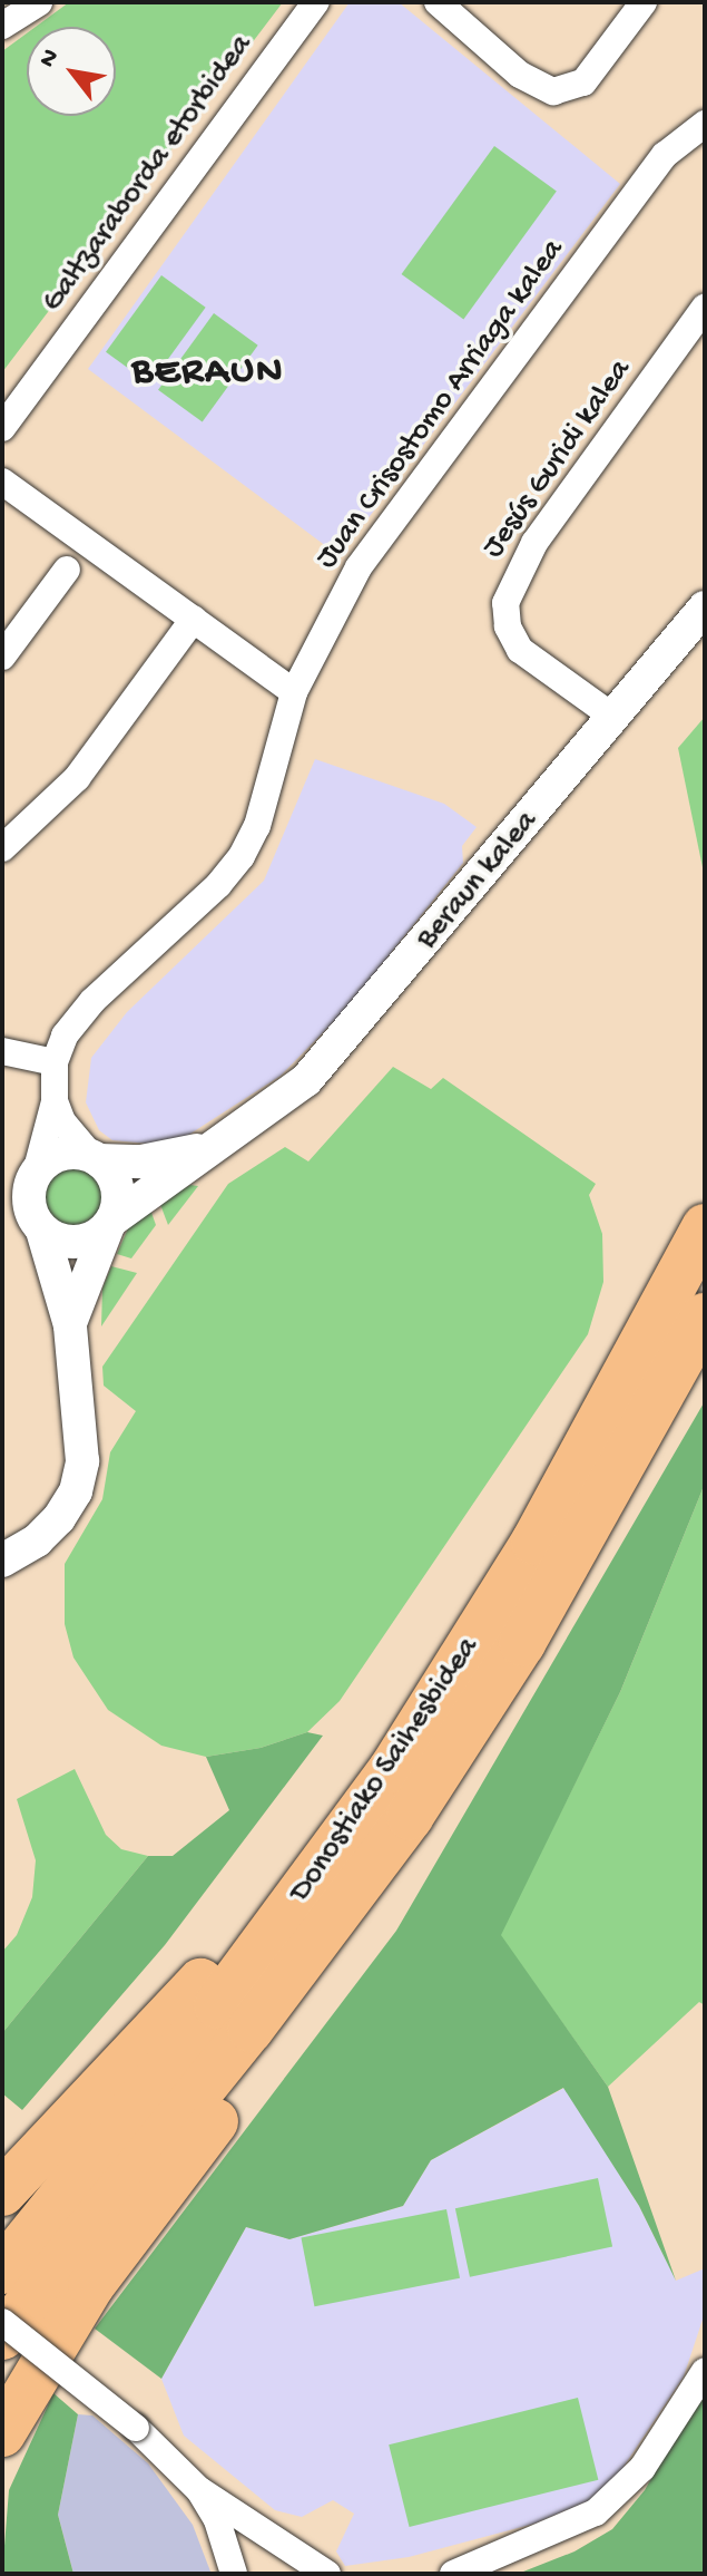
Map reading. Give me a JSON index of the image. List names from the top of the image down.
{
  "streets": {
    "highway": ["Donostiako Saihesbidea"],
    "street": [
      "Galtzaraborda etorbidea",
      "Juan Crisostomo Arriaga kalea",
      "Jesús Guridi kalea",
      "Beraun kalea"
    ]
  },
  "crossings": [
    ["Juan Crisostomo Arriaga kalea", "Beraun kalea"],
    ["Jesús Guridi kalea", "Beraun kalea"]
  ],
  "districts": ["BERAUN"],
  "north": "top left"
}
